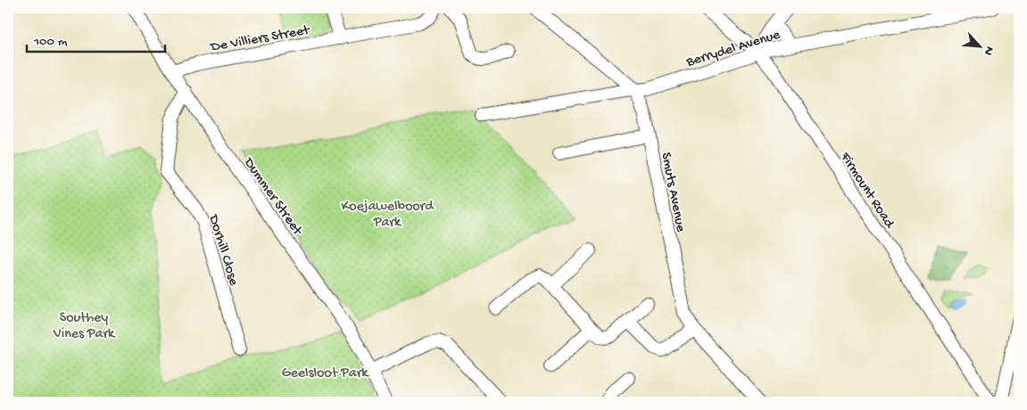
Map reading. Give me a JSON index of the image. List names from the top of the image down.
{
  "streets": {
    "street": [
      "De Villiers Street",
      "Berrydel Avenue",
      "Firmount Road",
      "Smuts Avenue",
      "Dummer Street",
      "Dorhill Close"
    ]
  },
  "crossings": [
    ["De Villiers Street", "Dummer Street"],
    ["Berrydel Avenue", "Firmount Road"],
    ["Berrydel Avenue", "Smuts Avenue"],
    ["Dummer Street", "Dorhill Close"]
  ],
  "parks": ["Koejawelboord Park", "Southey Vines Park", "Geelsloot Park"],
  "scale_bar": "100 m",
  "north": "bottom right"
}
